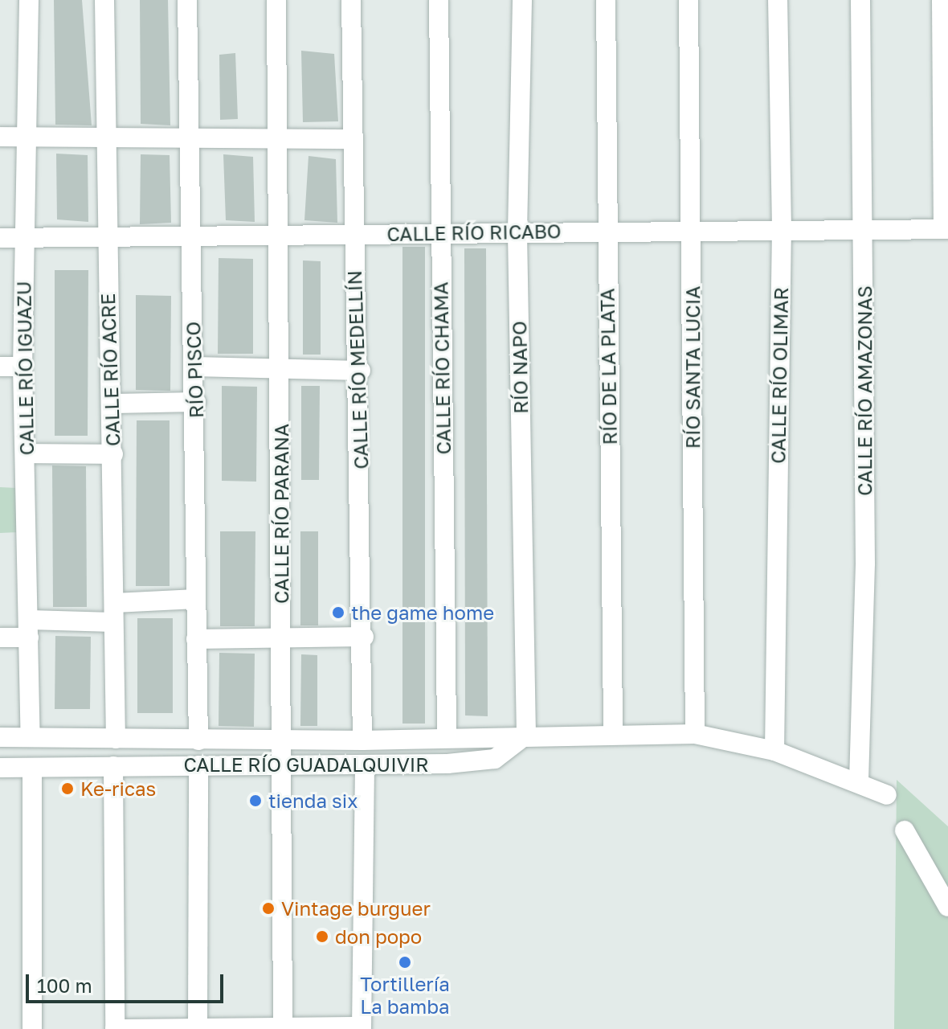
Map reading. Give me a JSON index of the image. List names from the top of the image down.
{
  "streets": {
    "street": [
      "CALLE RÍO RICABO",
      "RÍO DE LA PLATA",
      "RÍO NAPO",
      "RÍO SANTA LUCIA",
      "CALLE RÍO IGUAZU",
      "CALLE RÍO CHAMA",
      "CALLE RÍO ACRE",
      "RÍO PISCO",
      "CALLE RÍO MEDELLÍN",
      "CALLE RÍO OLIMAR",
      "CALLE RÍO AMAZONAS",
      "CALLE RÍO PARANA",
      "CALLE RÍO GUADALQUIVIR"
    ]
  },
  "crossings": [
    ["CALLE RÍO RICABO", "RÍO DE LA PLATA"],
    ["CALLE RÍO RICABO", "RÍO NAPO"],
    ["CALLE RÍO RICABO", "RÍO SANTA LUCIA"],
    ["CALLE RÍO RICABO", "CALLE RÍO IGUAZU"],
    ["CALLE RÍO RICABO", "CALLE RÍO CHAMA"],
    ["CALLE RÍO RICABO", "CALLE RÍO ACRE"],
    ["CALLE RÍO RICABO", "RÍO PISCO"],
    ["CALLE RÍO RICABO", "CALLE RÍO MEDELLÍN"],
    ["CALLE RÍO RICABO", "CALLE RÍO OLIMAR"],
    ["CALLE RÍO RICABO", "CALLE RÍO AMAZONAS"],
    ["CALLE RÍO RICABO", "CALLE RÍO PARANA"],
    ["RÍO DE LA PLATA", "CALLE RÍO GUADALQUIVIR"],
    ["RÍO NAPO", "CALLE RÍO GUADALQUIVIR"],
    ["RÍO SANTA LUCIA", "CALLE RÍO GUADALQUIVIR"],
    ["CALLE RÍO IGUAZU", "CALLE RÍO GUADALQUIVIR"],
    ["CALLE RÍO CHAMA", "CALLE RÍO GUADALQUIVIR"],
    ["CALLE RÍO ACRE", "CALLE RÍO GUADALQUIVIR"],
    ["RÍO PISCO", "CALLE RÍO GUADALQUIVIR"],
    ["CALLE RÍO MEDELLÍN", "CALLE RÍO GUADALQUIVIR"],
    ["CALLE RÍO OLIMAR", "CALLE RÍO GUADALQUIVIR"],
    ["CALLE RÍO AMAZONAS", "CALLE RÍO GUADALQUIVIR"],
    ["CALLE RÍO PARANA", "CALLE RÍO GUADALQUIVIR"]
  ],
  "places": [
    "the game home",
    "Ke-ricas",
    "tienda six",
    "Vintage burguer",
    "don popo",
    "Tortillería La bamba"
  ],
  "scale_bar": "100 m"
}
